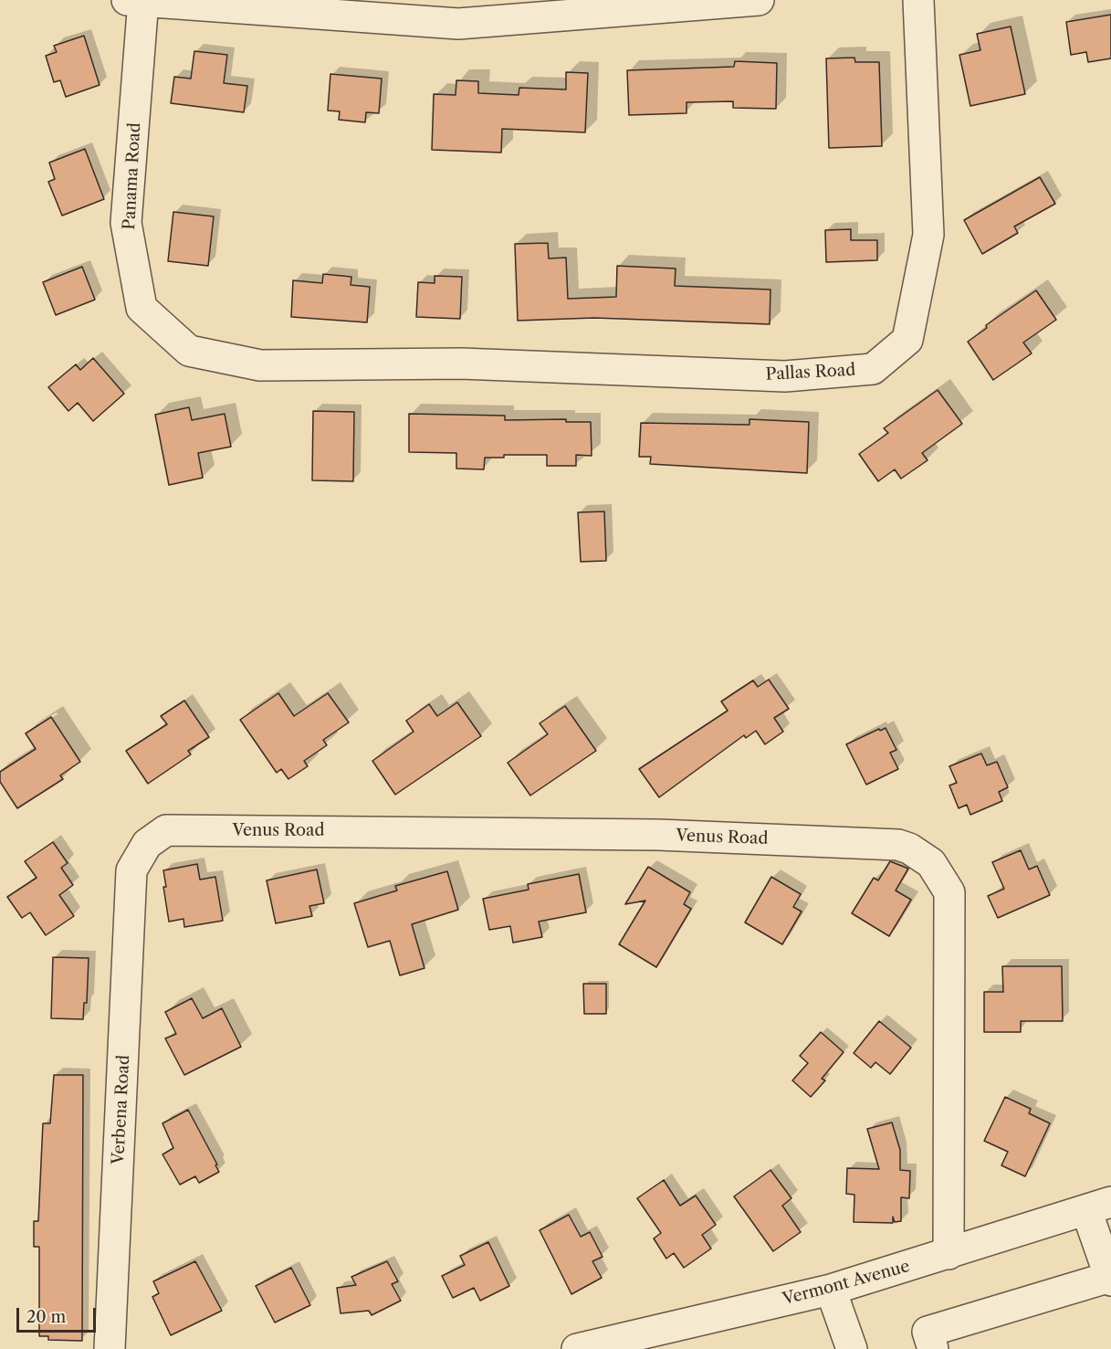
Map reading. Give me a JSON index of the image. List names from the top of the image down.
{
  "streets": {
    "street": [
      "Panama Road",
      "Pallas Road",
      "Venus Road",
      "Verbena Road",
      "Vermont Avenue"
    ]
  },
  "crossings": [
    ["Panama Road", "Pallas Road"],
    ["Venus Road", "Verbena Road"],
    ["Venus Road", "Vermont Avenue"]
  ],
  "scale_bar": "20 m"
}
